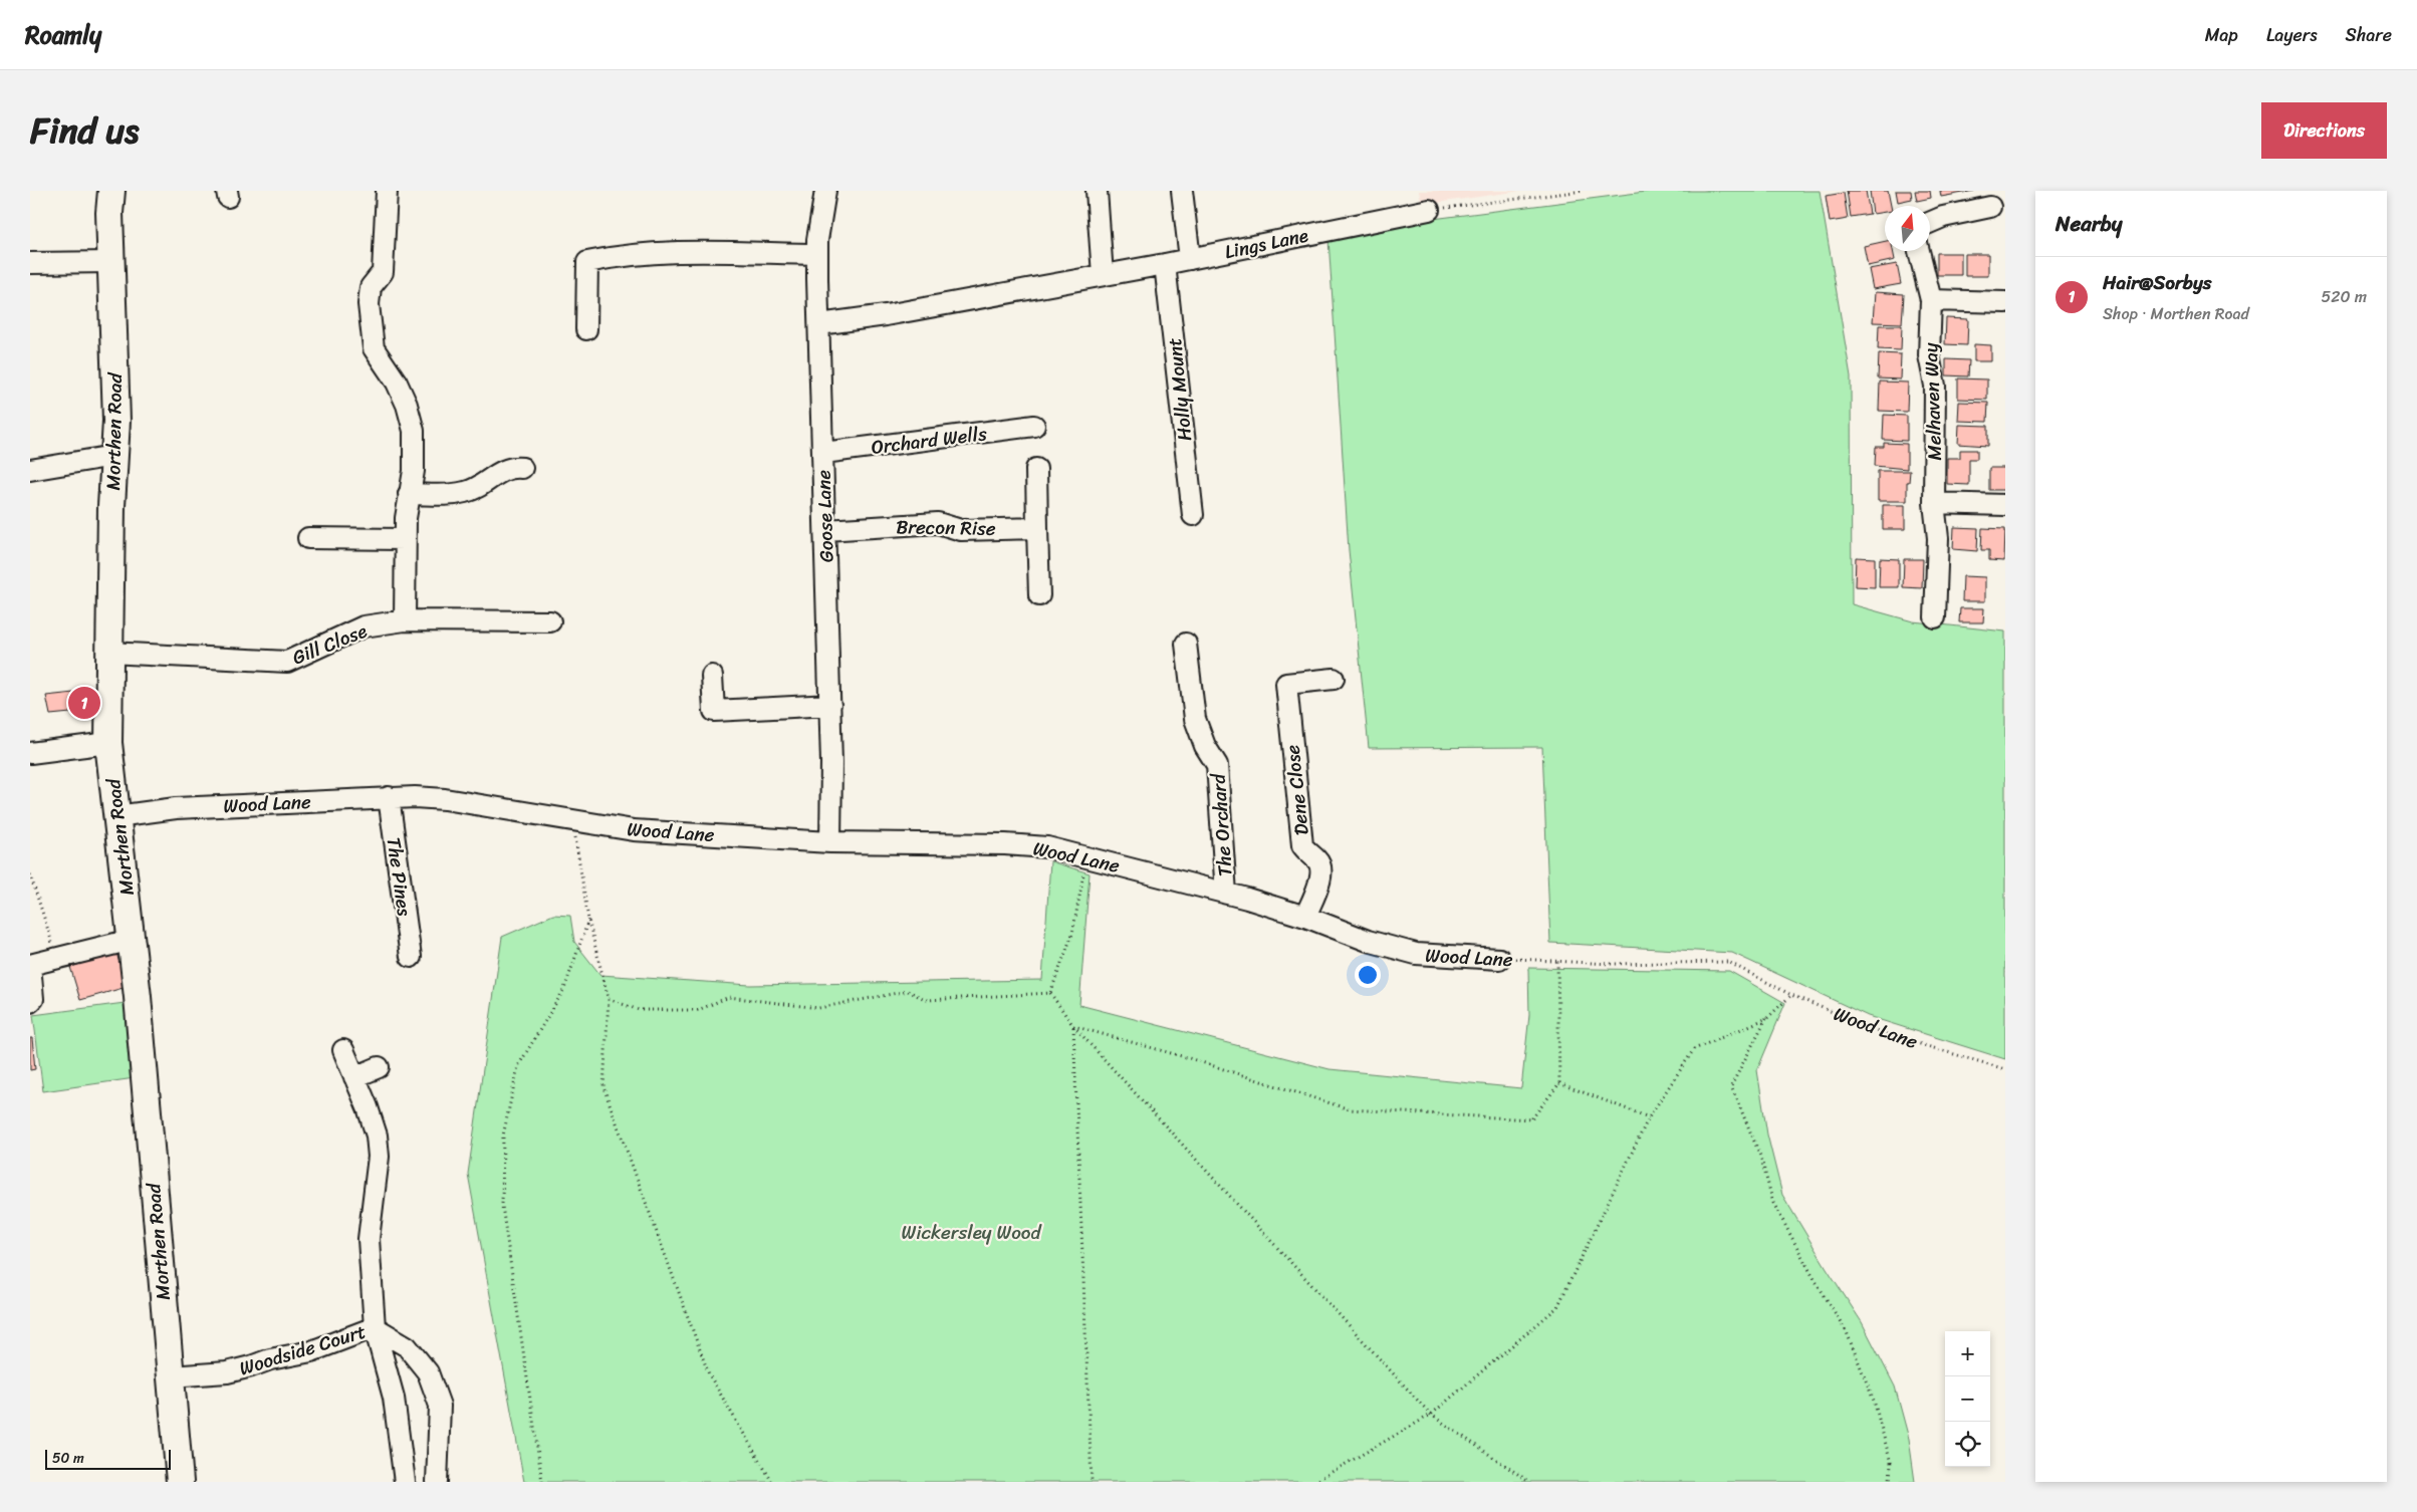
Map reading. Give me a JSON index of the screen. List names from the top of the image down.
{
  "streets": {
    "main road": ["Morthen Road"],
    "street": [
      "Lings Lane",
      "Holly Mount",
      "Melhaven Way",
      "Orchard Wells",
      "Goose Lane",
      "Brecon Rise",
      "Gill Close",
      "Dene Close",
      "Wood Lane",
      "The Orchard",
      "The Pines",
      "Woodside Court"
    ]
  },
  "crossings": [
    ["Lings Lane", "Holly Mount"],
    ["Lings Lane", "Goose Lane"],
    ["Morthen Road", "Gill Close"],
    ["Morthen Road", "Wood Lane"],
    ["Morthen Road", "Woodside Court"],
    ["Orchard Wells", "Goose Lane"],
    ["Goose Lane", "Brecon Rise"],
    ["Goose Lane", "Wood Lane"],
    ["Dene Close", "Wood Lane"],
    ["Wood Lane", "The Orchard"],
    ["Wood Lane", "The Pines"]
  ],
  "parks": ["Wickersley Wood"],
  "scale_bar": "50 m",
  "north": "top",
  "page": {
    "header": "Roamly",
    "nav": ["Map", "Layers", "Share"],
    "title": "Find us",
    "buttons": "Directions",
    "heading": "Nearby",
    "list": [
      {
        "mark": "1",
        "name": "Hair@Sorbys",
        "note": "Shop · Morthen Road",
        "value": "520 m"
      }
    ],
    "pins": "1",
    "map_buttons": ["+", "−"],
    "scale": "50 m"
  }
}
